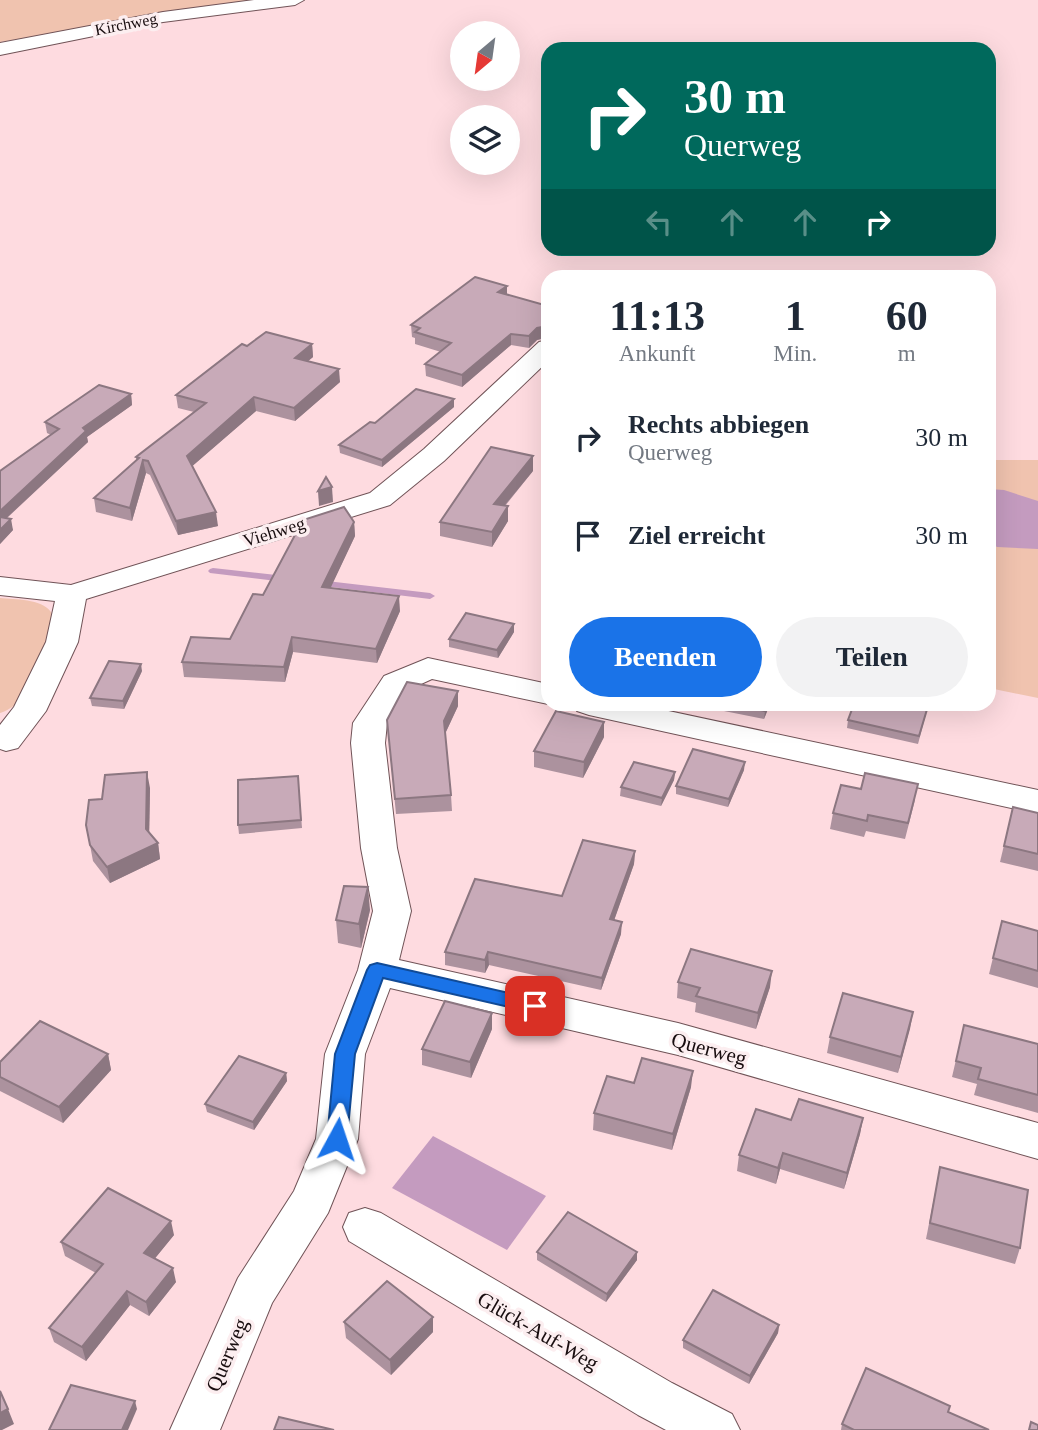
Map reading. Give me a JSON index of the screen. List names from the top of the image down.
{
  "streets": {
    "street": [
      "Kirchweg",
      "Viehweg",
      "Querweg",
      "Glück-Auf-Weg"
    ]
  },
  "north": "bottom left",
  "page": {
    "turn": ["30 m", "Querweg"],
    "eta": [
      "11:13",
      "Ankunft",
      "1",
      "Min.",
      "60",
      "m"
    ],
    "list": [
      {
        "name": "Rechts abbiegen",
        "note": "Querweg",
        "value": "30 m"
      },
      {
        "name": "Ziel erreicht",
        "value": "30 m"
      }
    ],
    "buttons": ["Beenden", "Teilen"]
  }
}
